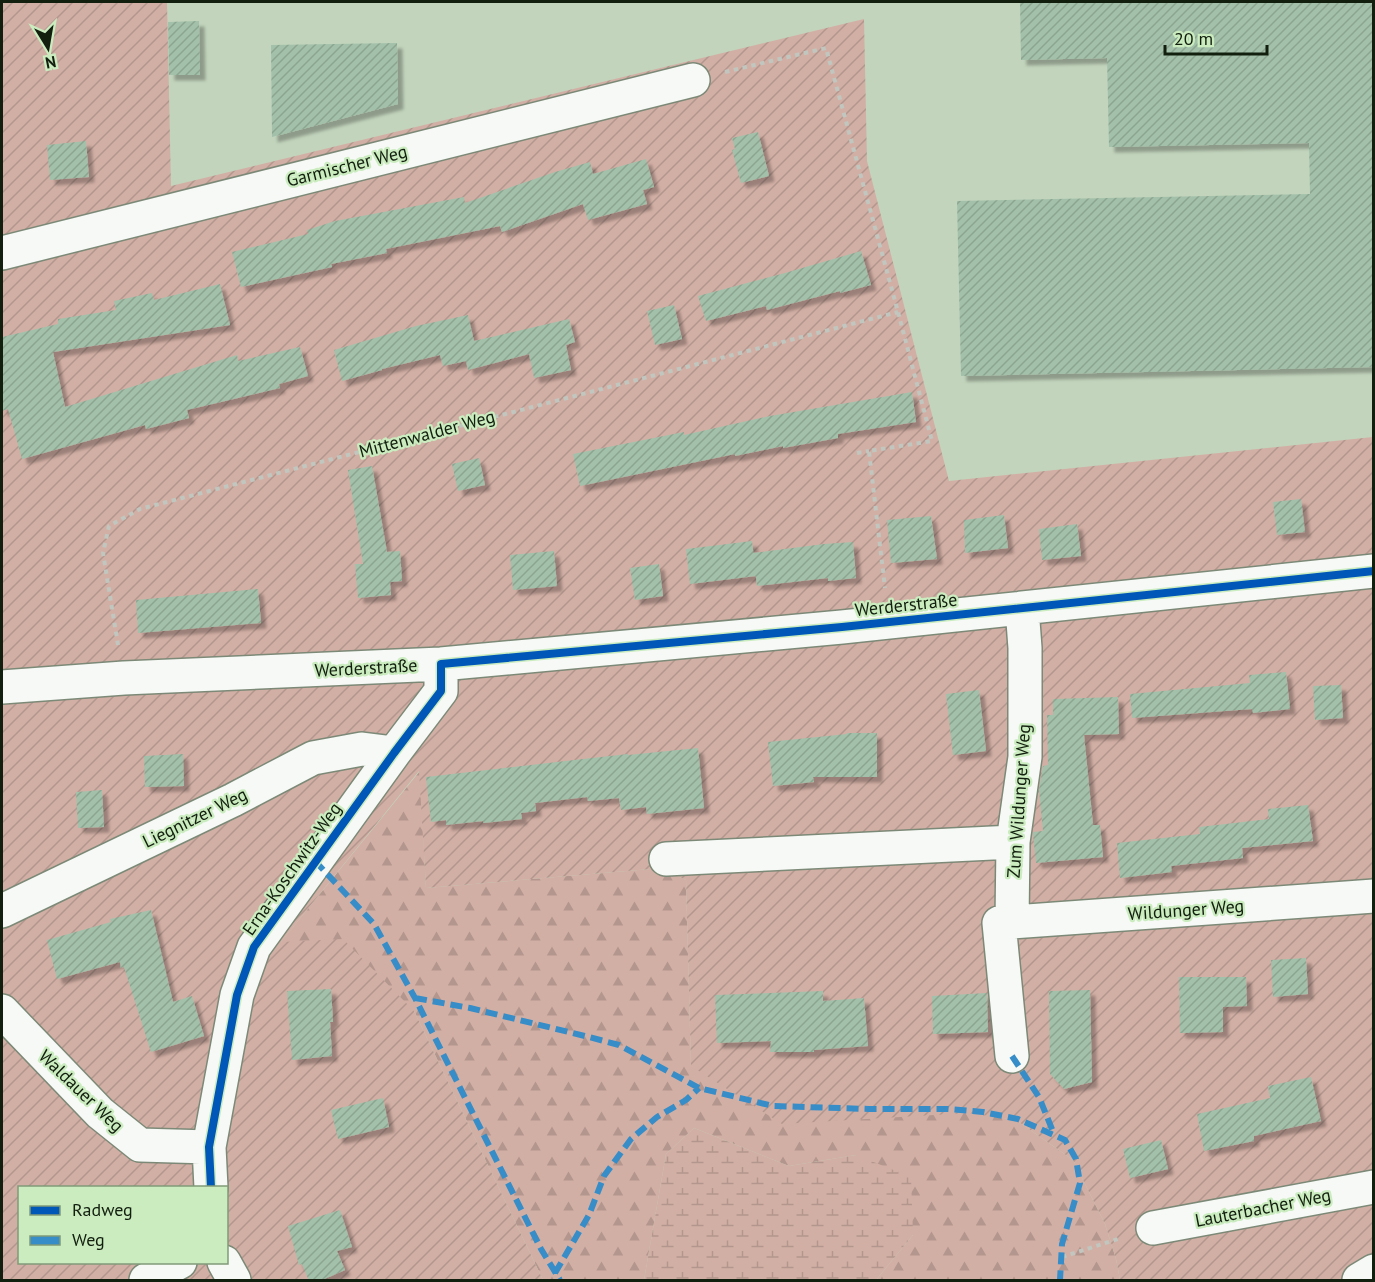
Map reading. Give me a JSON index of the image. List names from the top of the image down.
{
  "streets": {
    "street": [
      "Garmischer Weg",
      "Werderstraße",
      "Zum Wildunger Weg",
      "Liegnitzer Weg",
      "Erna-Koschwitz-Weg",
      "Wildunger Weg",
      "Waldauer Weg",
      "Lauterbacher Weg"
    ],
    "path": ["Mittenwalder Weg"]
  },
  "crossings": [
    ["Mittenwalder Weg", "Werderstraße"],
    ["Werderstraße", "Zum Wildunger Weg"],
    ["Werderstraße", "Erna-Koschwitz-Weg"],
    ["Zum Wildunger Weg", "Wildunger Weg"],
    ["Liegnitzer Weg", "Erna-Koschwitz-Weg"],
    ["Erna-Koschwitz-Weg", "Waldauer Weg"]
  ],
  "legend": ["Radweg", "Weg"],
  "scale_bar": "20 m",
  "north": "bottom"
}
